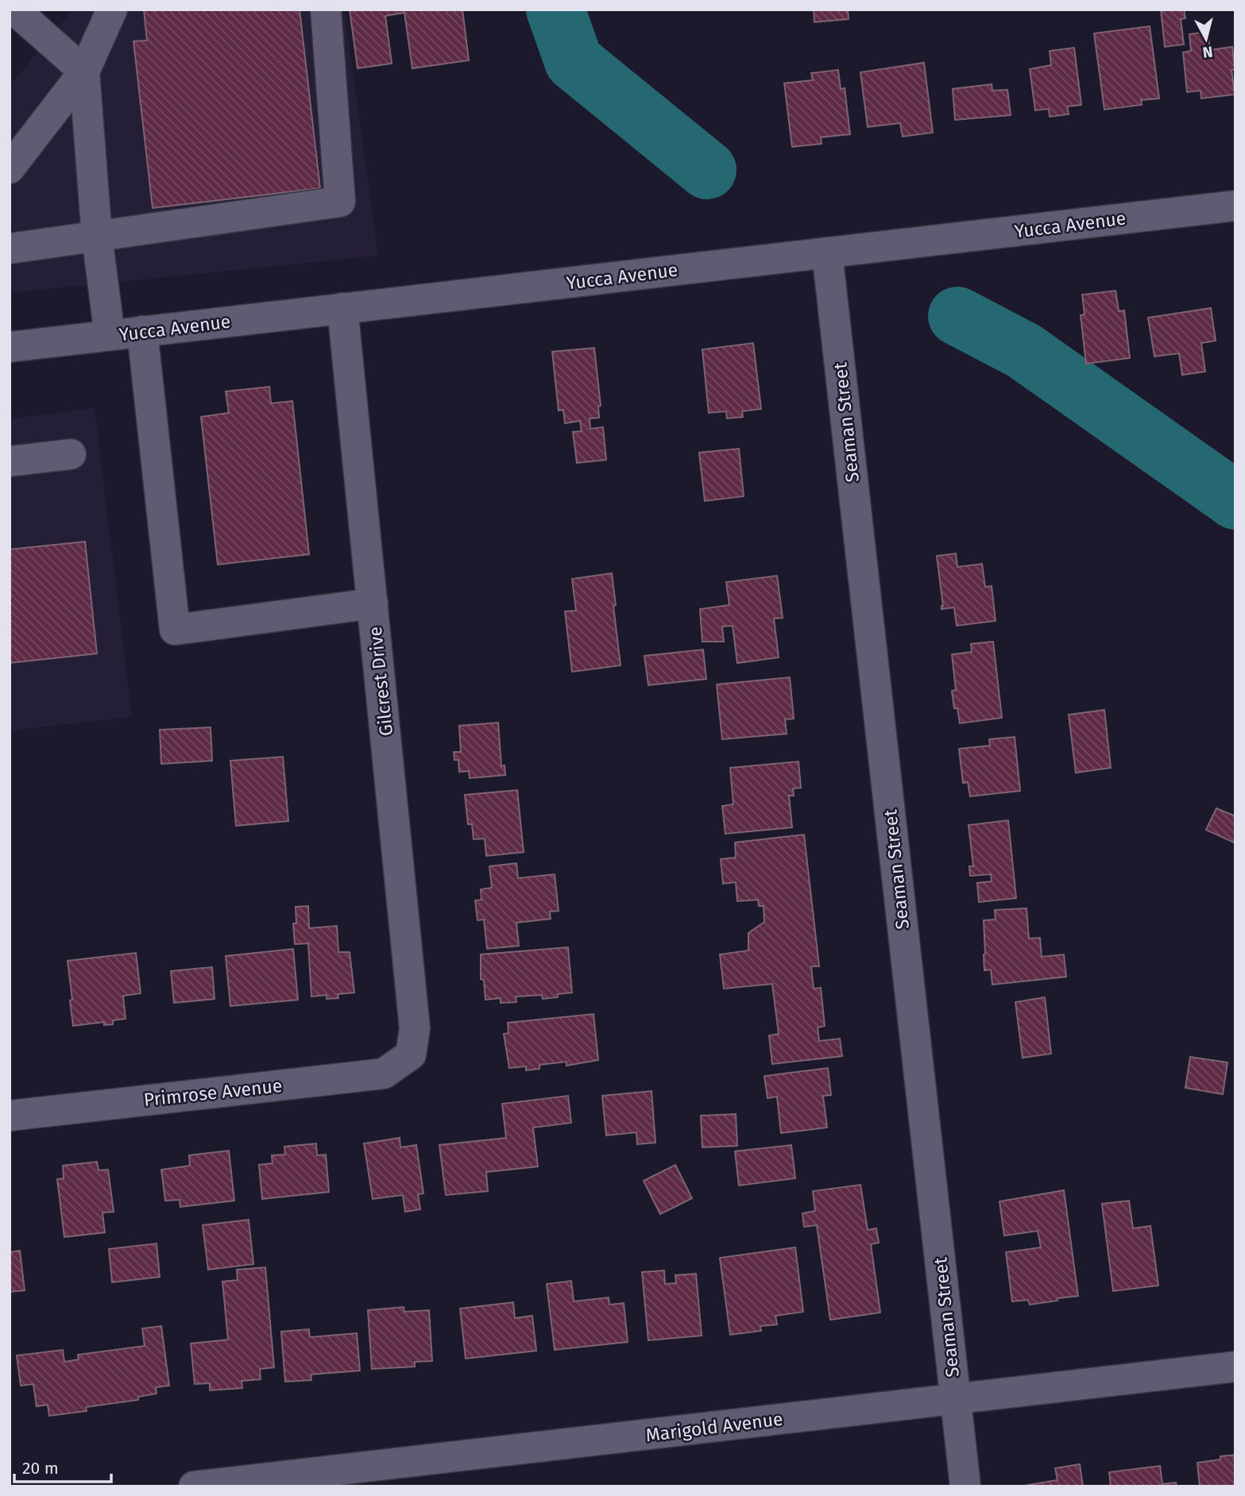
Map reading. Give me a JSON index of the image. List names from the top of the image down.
{
  "streets": {
    "street": [
      "Yucca Avenue",
      "Seaman Street",
      "Gilcrest Drive",
      "Primrose Avenue",
      "Marigold Avenue"
    ]
  },
  "crossings": [
    ["Yucca Avenue", "Seaman Street"],
    ["Yucca Avenue", "Gilcrest Drive"],
    ["Seaman Street", "Marigold Avenue"],
    ["Gilcrest Drive", "Primrose Avenue"]
  ],
  "scale_bar": "20 m",
  "north": "bottom"
}
